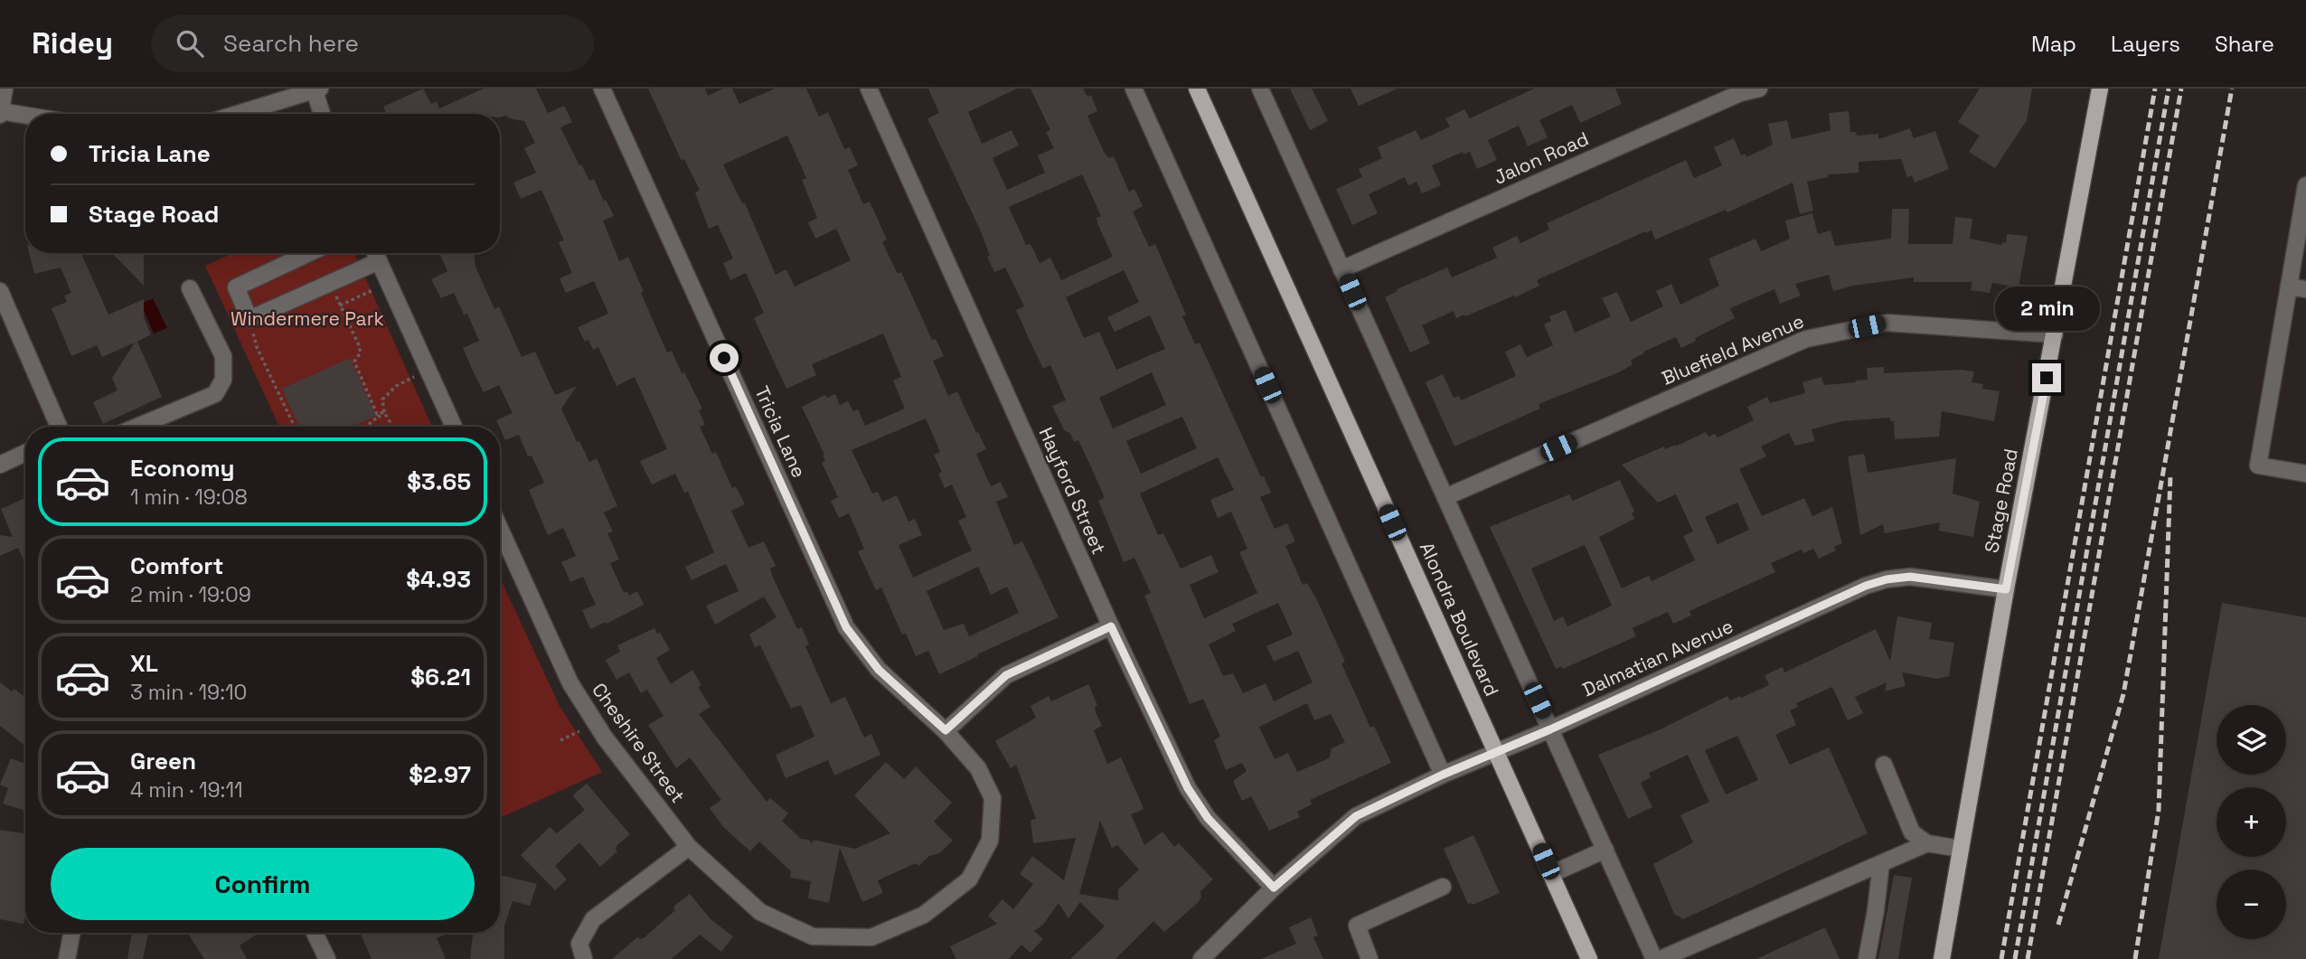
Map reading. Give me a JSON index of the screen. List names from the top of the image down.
{
  "streets": {
    "main road": ["Stage Road", "Alondra Boulevard"],
    "street": [
      "Jalon Road",
      "Bluefield Avenue",
      "Tricia Lane",
      "Hayford Street",
      "Dalmatian Avenue",
      "Cheshire Street"
    ]
  },
  "crossings": [
    ["Jalon Road", "Alondra Boulevard"],
    ["Bluefield Avenue", "Stage Road"],
    ["Bluefield Avenue", "Alondra Boulevard"],
    ["Hayford Street", "Dalmatian Avenue"],
    ["Stage Road", "Dalmatian Avenue"],
    ["Alondra Boulevard", "Dalmatian Avenue"]
  ],
  "parks": ["Windermere Park"],
  "page": {
    "header": "Ridey",
    "search": "Search here",
    "nav": ["Map", "Layers", "Share"],
    "banner": ["Tricia Lane", "Stage Road"],
    "bubble": "2 min",
    "list": [
      {
        "name": "Economy",
        "note": "1 min · 19:08",
        "value": "$3.65"
      },
      {
        "name": "Comfort",
        "note": "2 min · 19:09",
        "value": "$4.93"
      },
      {
        "name": "XL",
        "note": "3 min · 19:10",
        "value": "$6.21"
      },
      {
        "name": "Green",
        "note": "4 min · 19:11",
        "value": "$2.97"
      }
    ],
    "map_buttons": ["+", "−"],
    "buttons": "Confirm"
  }
}
